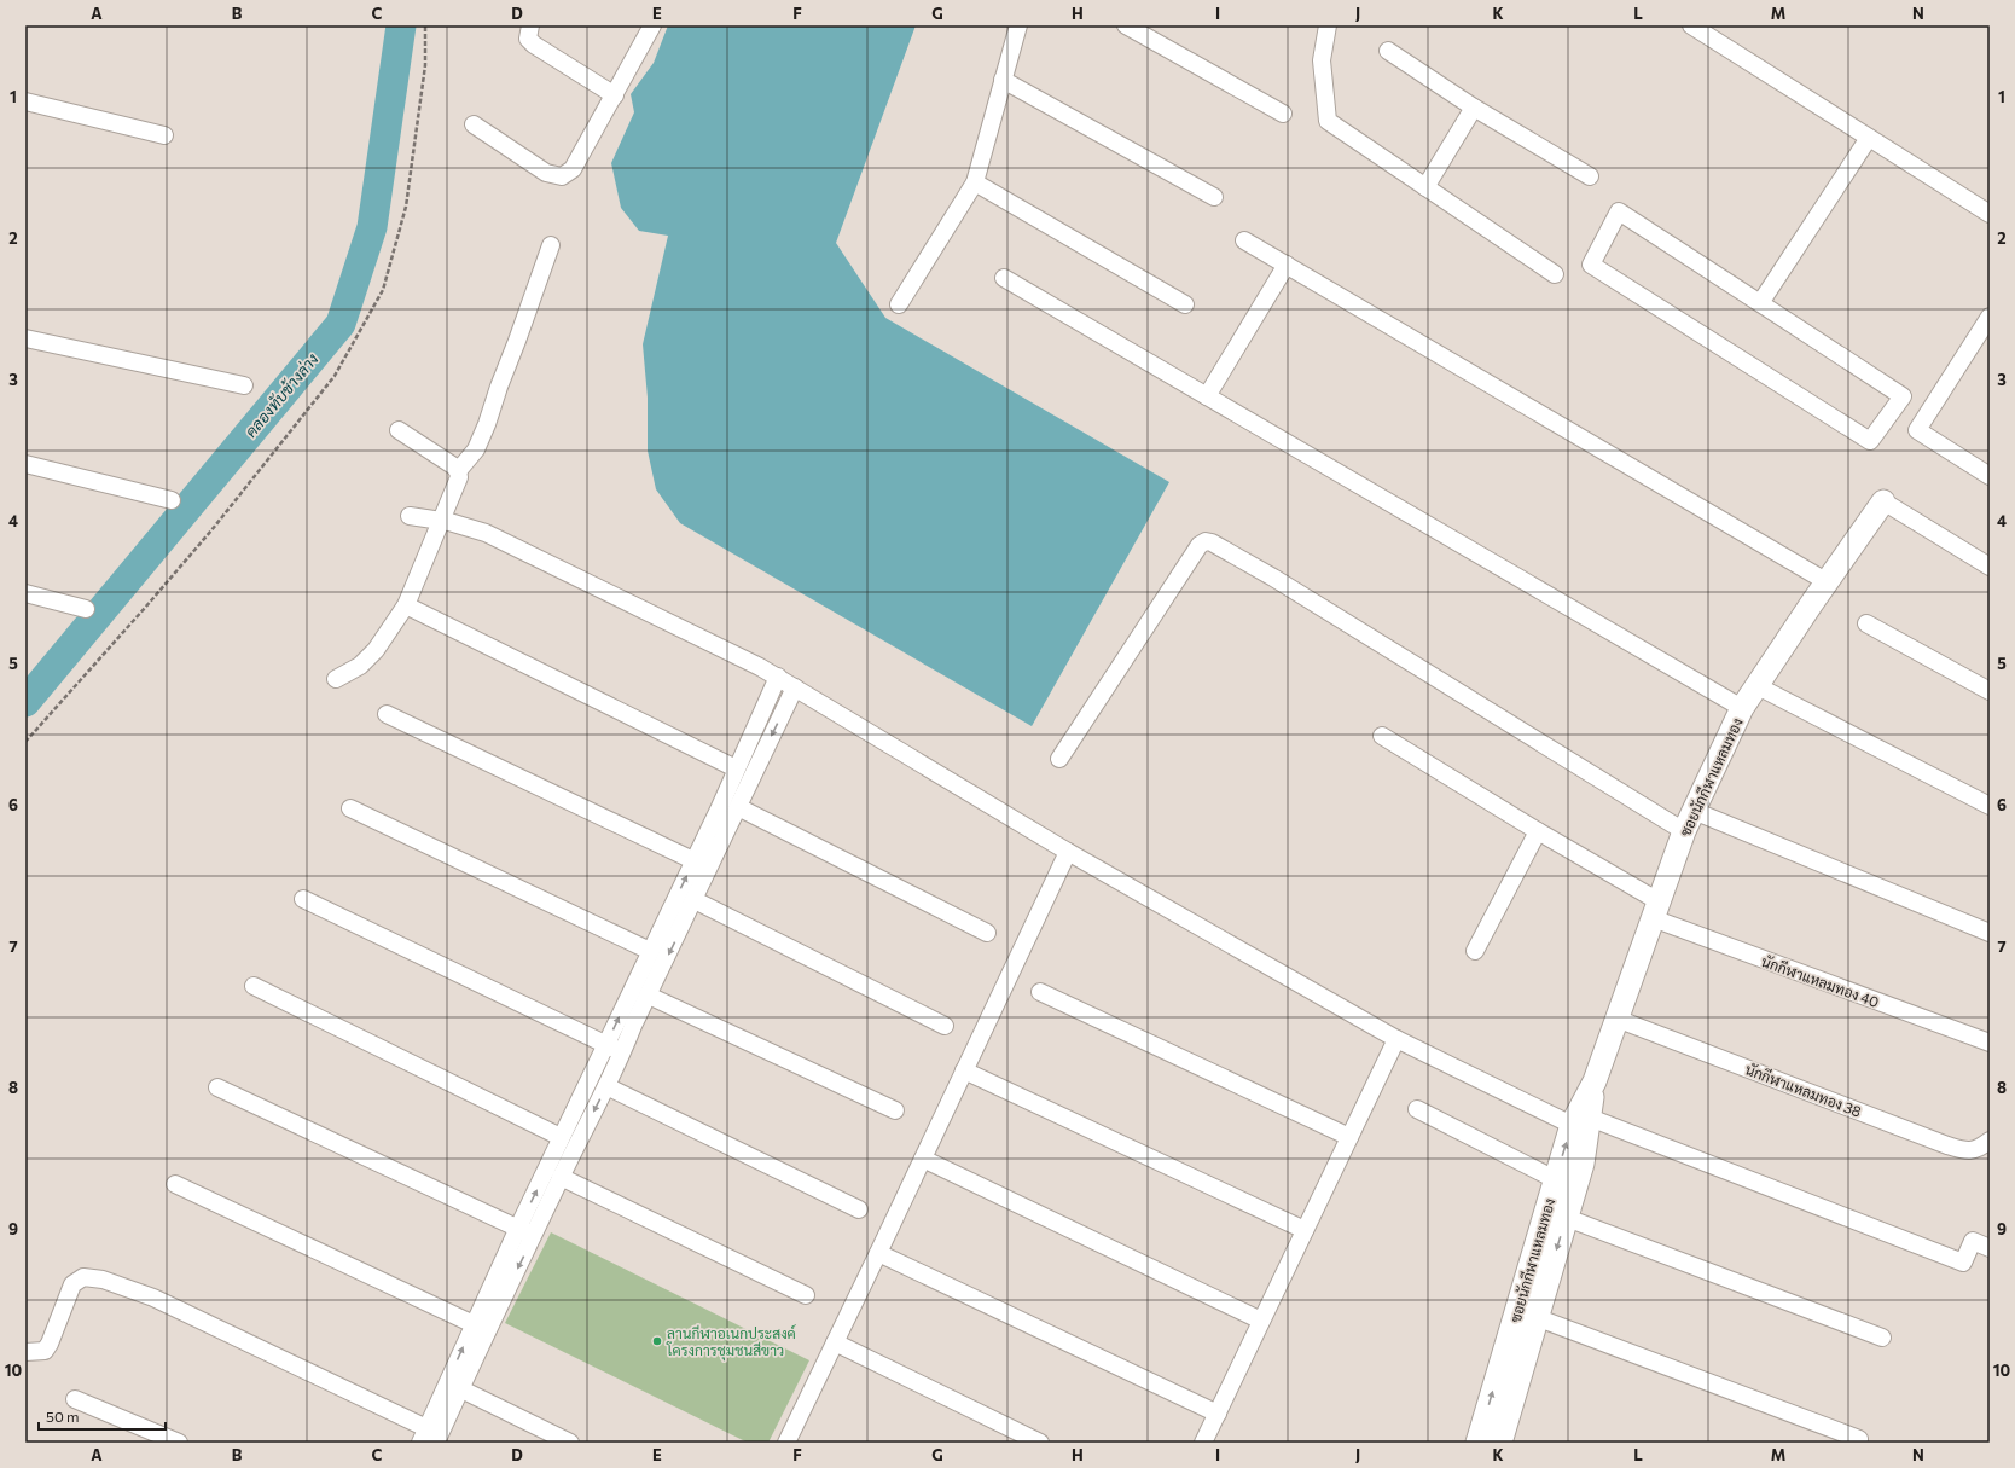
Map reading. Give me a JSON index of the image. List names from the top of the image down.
{
  "streets": {
    "street": ["ซอยนักกีฬาแหลมทอง", "นักกีฬาแหลมทอง 40", "นักกีฬาแหลมทอง 38"]
  },
  "crossings": [
    ["ซอยนักกีฬาแหลมทอง", "นักกีฬาแหลมทอง 40"],
    ["ซอยนักกีฬาแหลมทอง", "นักกีฬาแหลมทอง 38"]
  ],
  "water": ["คลองทับช้างล่าง"],
  "places": ["ลานกีฬาอเนกประสงค์ โครงการชุมชนสีขาว"],
  "scale_bar": "50 m",
  "grid": {
    "columns": [
      "A",
      "B",
      "C",
      "D",
      "E",
      "F",
      "G",
      "H",
      "I",
      "J",
      "K",
      "L",
      "M",
      "N"
    ],
    "rows": [
      "1",
      "2",
      "3",
      "4",
      "5",
      "6",
      "7",
      "8",
      "9",
      "10"
    ]
  }
}
